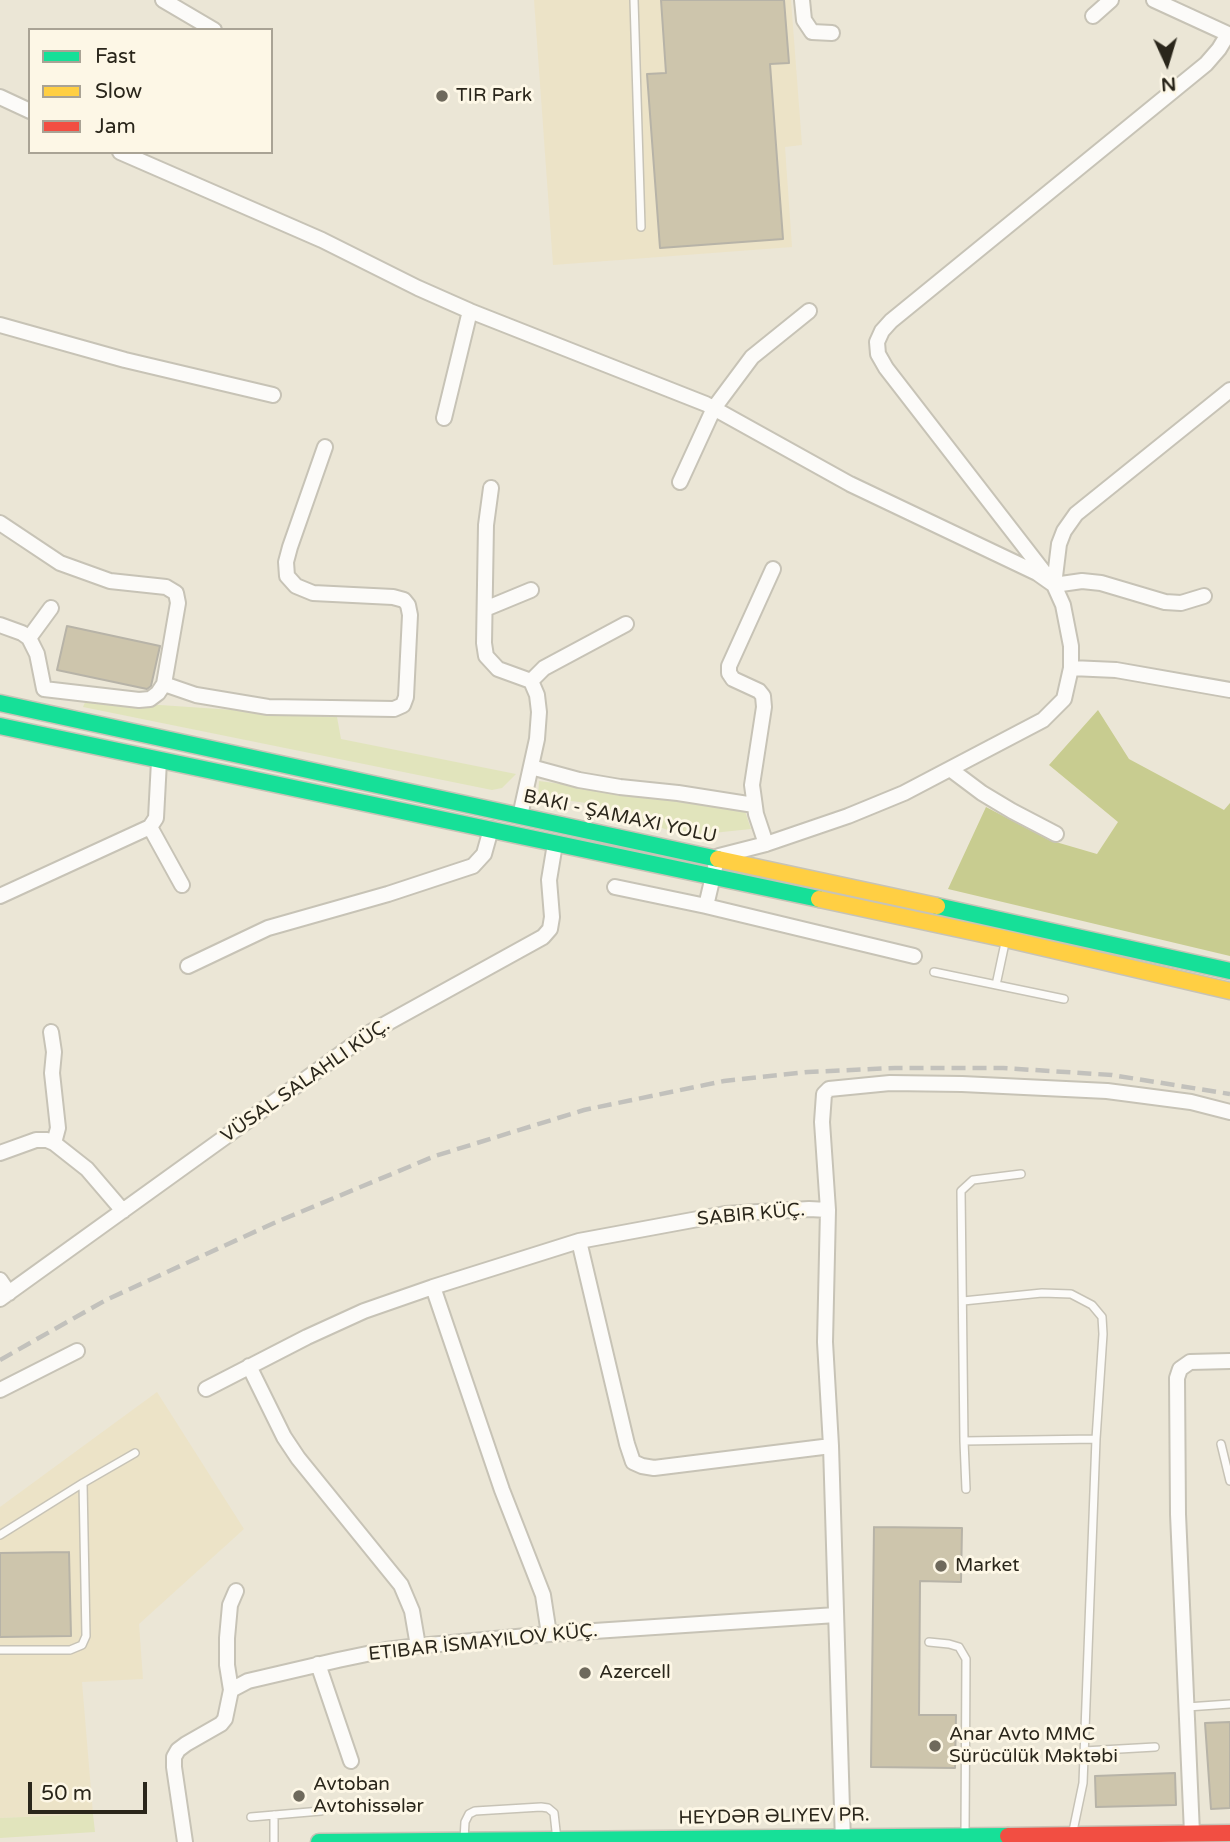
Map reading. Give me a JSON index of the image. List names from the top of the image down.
{
  "streets": {
    "main road": ["HEYDƏR ƏLIYEV PR."],
    "street": ["SABIR KÜÇ."]
  },
  "crossings": [
    ["SABIR KÜÇ.", "HEYDƏR ƏLIYEV PR."]
  ],
  "places": [
    "TIR Park",
    "Market",
    "Azercell",
    "Anar Avto MMC Sürücülük Məktəbi",
    "Avtoban Avtohissələr"
  ],
  "legend": ["Fast", "Slow", "Jam"],
  "scale_bar": "50 m",
  "north": "bottom"
}
